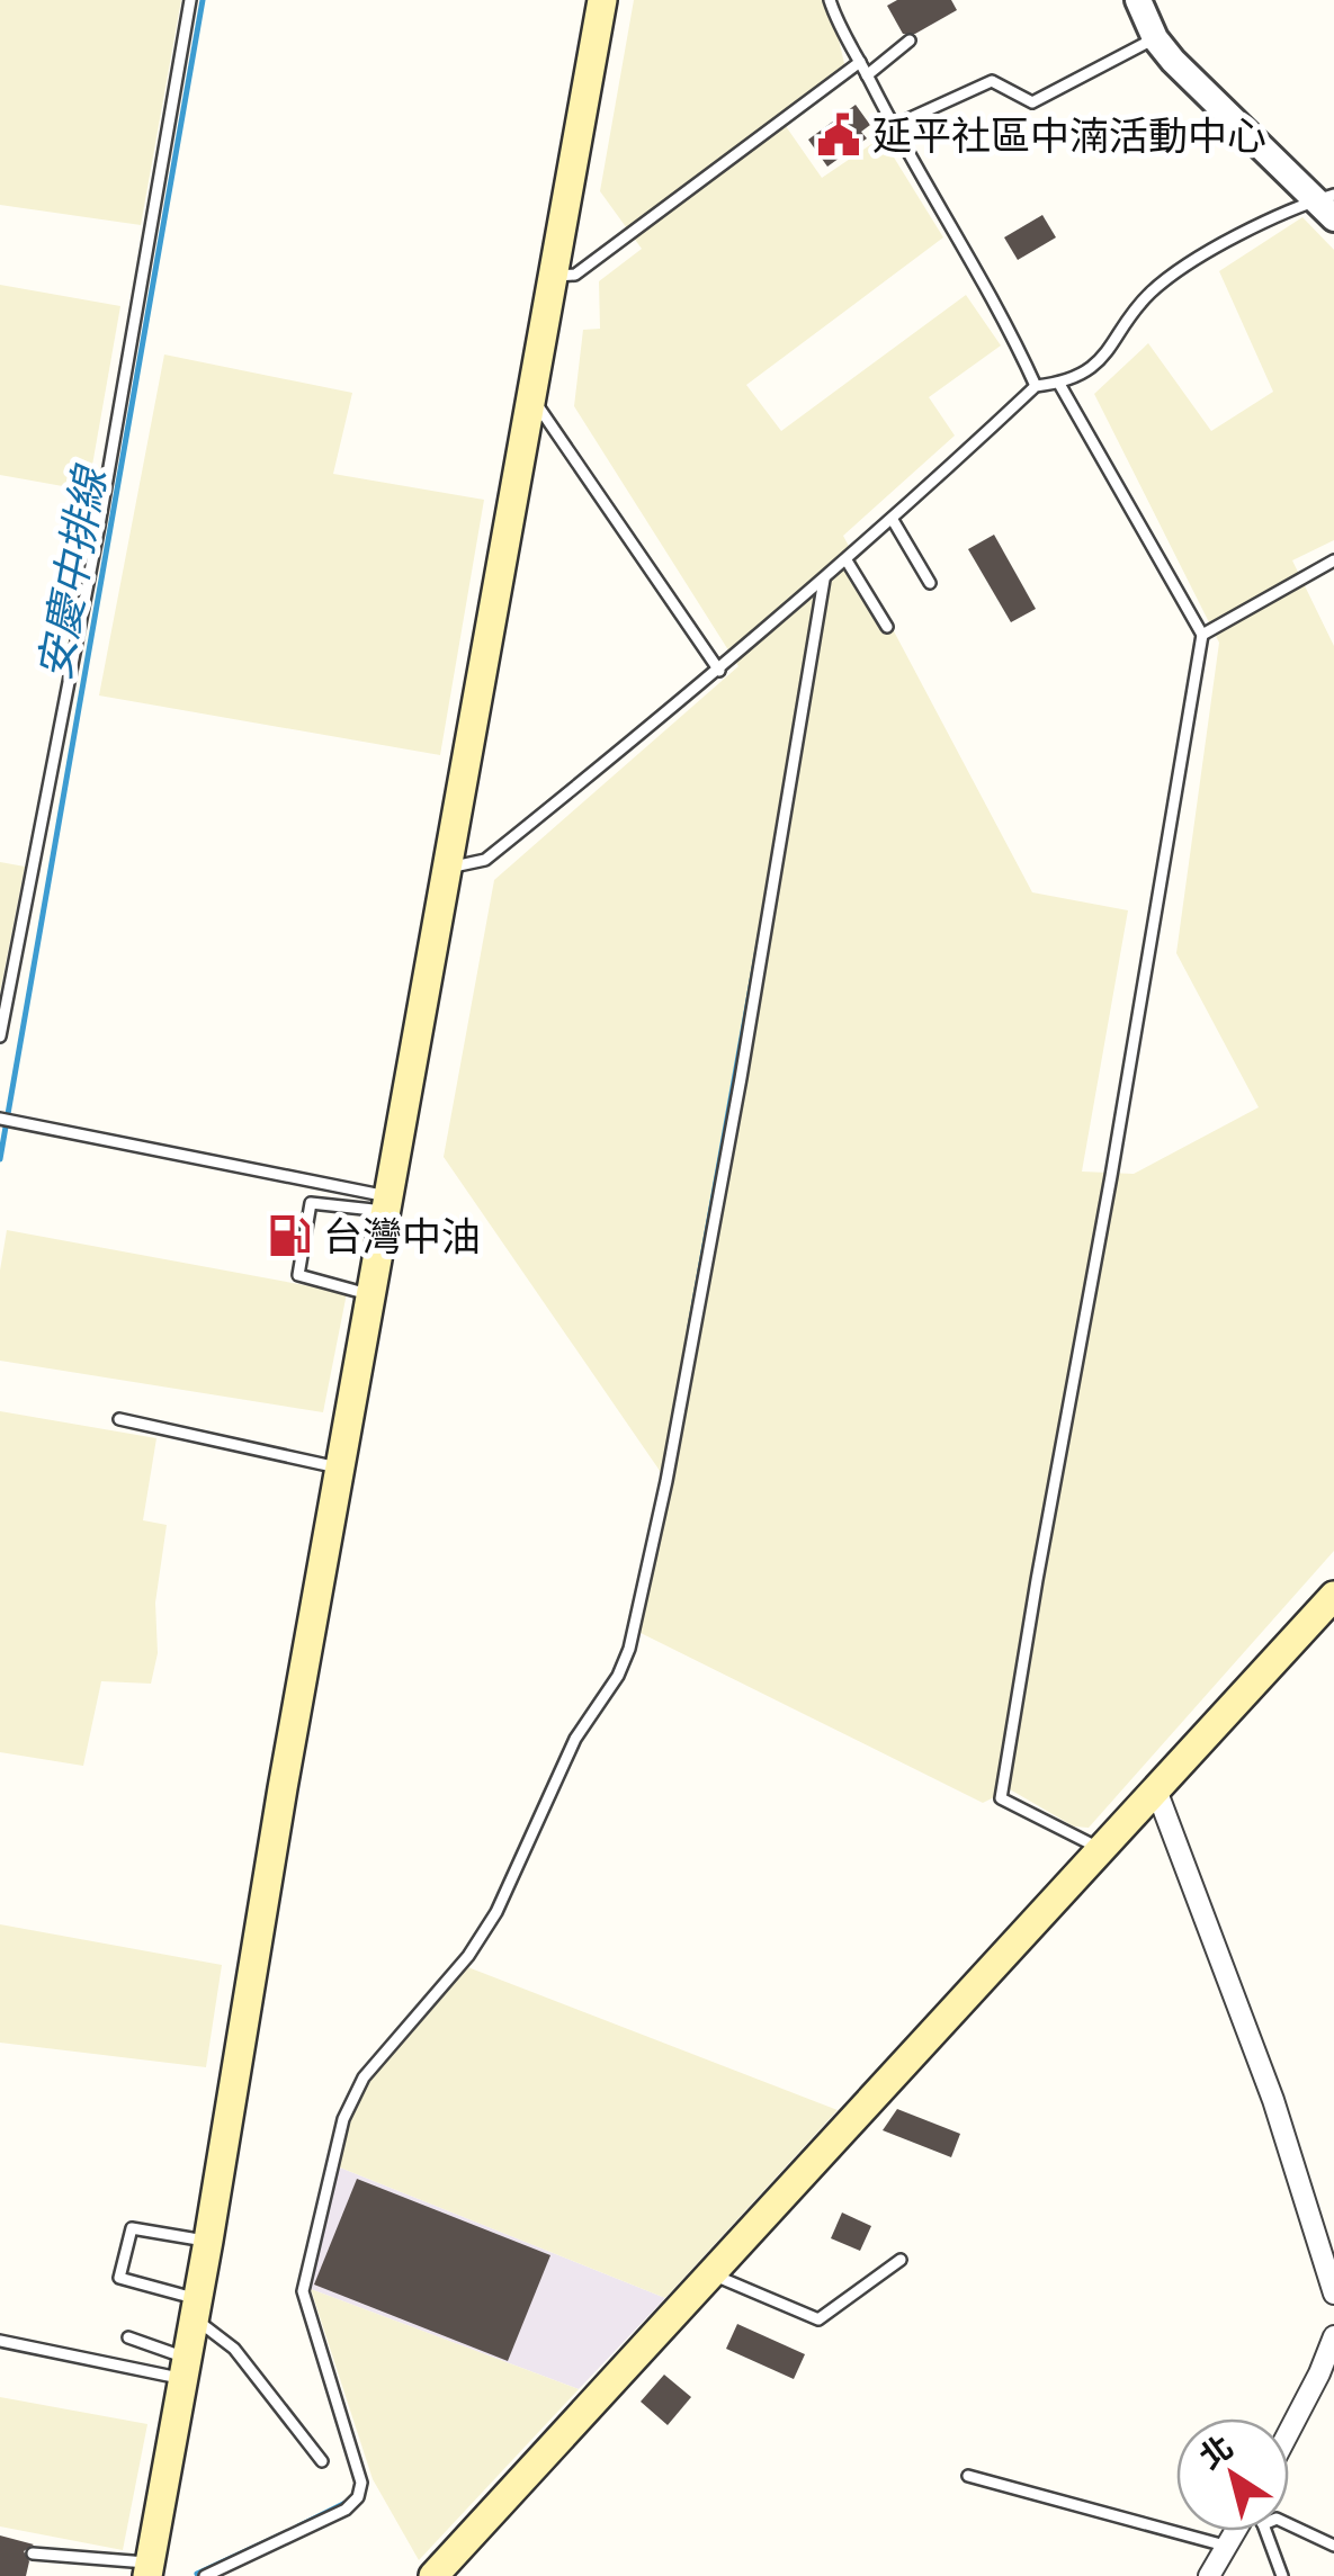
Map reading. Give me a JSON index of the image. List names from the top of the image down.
{
  "water": ["安慶中排線"],
  "places": {
    "public building": ["延平社區中湳活動中心"],
    "fuel station": ["台灣中油"]
  },
  "north": "top left"
}
